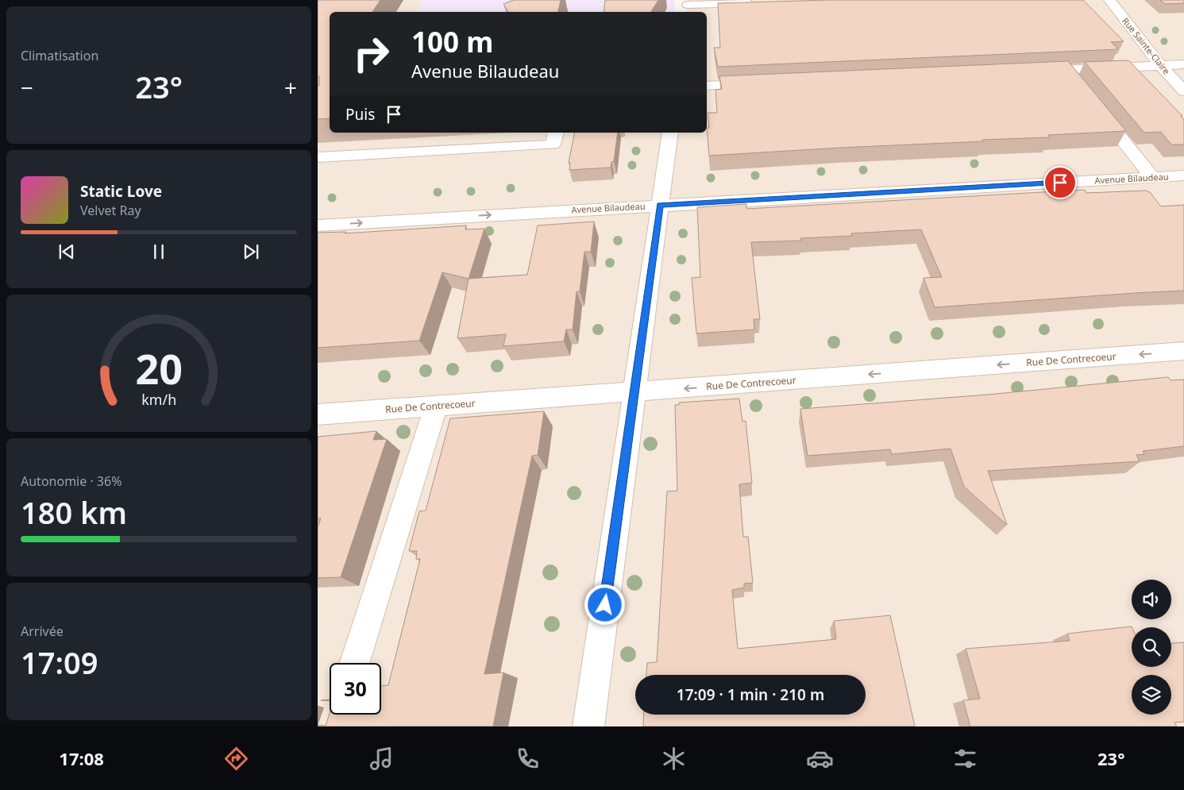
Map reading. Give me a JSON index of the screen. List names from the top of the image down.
{
  "streets": {
    "street": ["Rue Sainte-Claire", "Avenue Bilaudeau", "Rue De Contrecoeur"]
  },
  "one_way": ["Rue De Contrecoeur"],
  "page": {
    "tile": [
      "Climatisation",
      ["Autonomie · 36%", "180 km"],
      ["Arrivée", "17:09"]
    ],
    "turn": ["100 m", "Avenue Bilaudeau"],
    "heat": ["−", "23°", "+"],
    "then": "Puis",
    "song": ["Static Love", "Velvet Ray"],
    "limit": "30",
    "trip": "17:09 · 1 min · 210 m",
    "tabs": ["17:08", "23°"],
    "gauge": ["20", "km/h"]
  }
}
